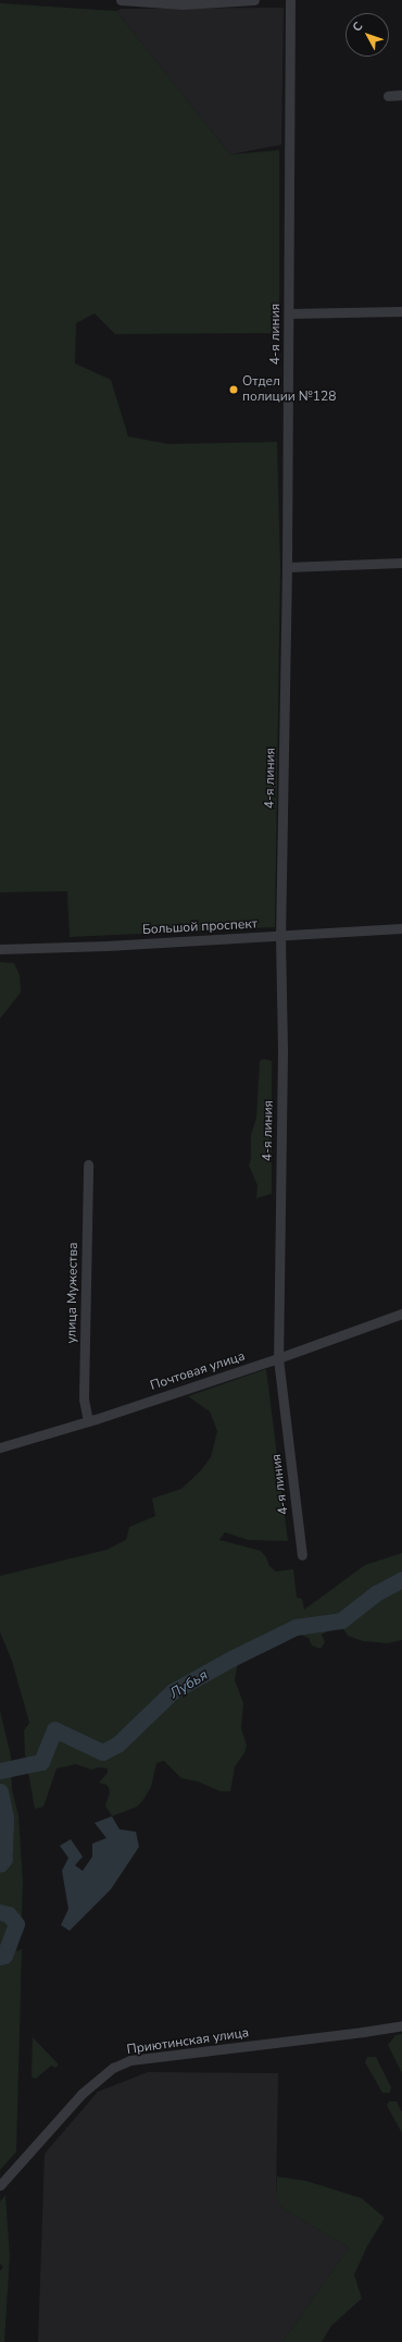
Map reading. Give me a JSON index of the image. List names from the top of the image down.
{
  "streets": {
    "street": [
      "4-я линия",
      "Большой проспект",
      "улица Мужества",
      "Почтовая улица",
      "Приютинская улица"
    ]
  },
  "crossings": [
    ["4-я линия", "Большой проспект"],
    ["4-я линия", "Почтовая улица"],
    ["улица Мужества", "Почтовая улица"]
  ],
  "water": ["Лубья"],
  "places": ["Отдел полиции №128"],
  "north": "top left"
}
